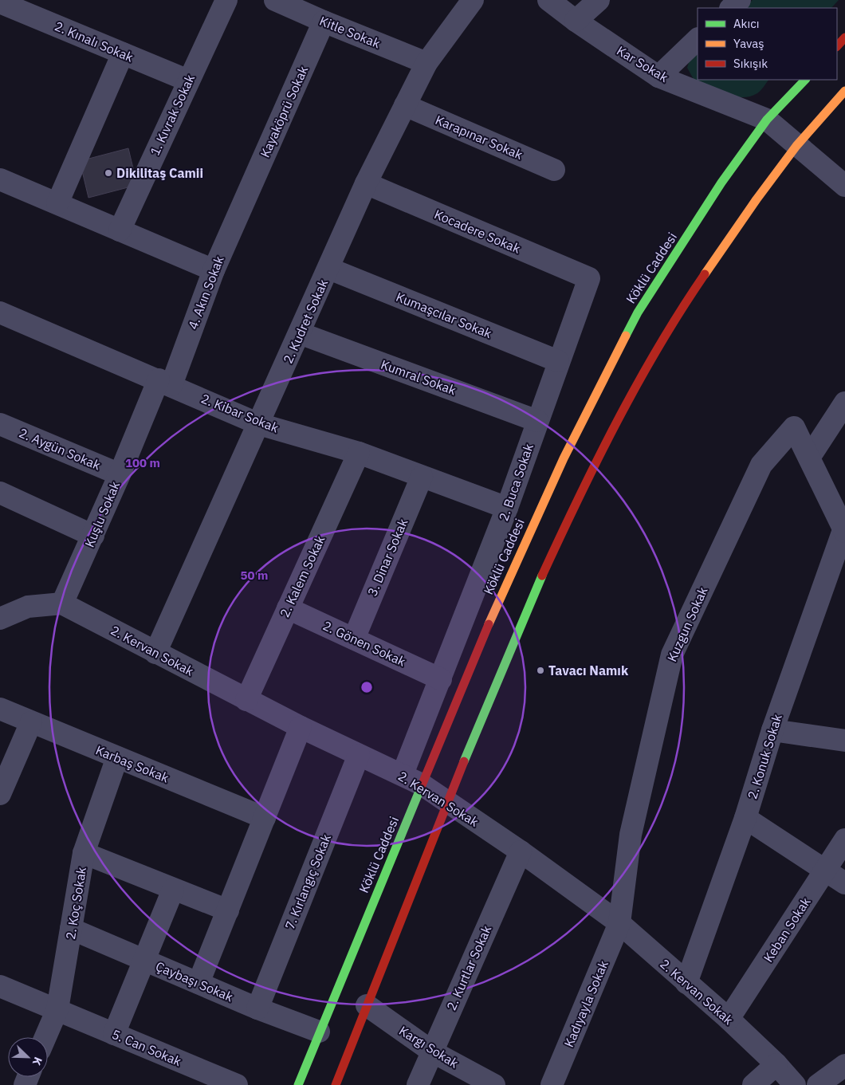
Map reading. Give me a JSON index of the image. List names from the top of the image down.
{
  "streets": {
    "main road": ["Köklü Caddesi"],
    "street": [
      "Kitle Sokak",
      "2. Kınalı Sokak",
      "Kar Sokak",
      "Kayaköprü Sokak",
      "1. Kıvrak Sokak",
      "Karapınar Sokak",
      "Kocadere Sokak",
      "4. Akın Sokak",
      "Kumaşcılar Sokak",
      "2. Kudret Sokak",
      "Kumral Sokak",
      "2. Kibar Sokak",
      "2. Aygün Sokak",
      "2. Buca Sokak",
      "Kuşlu Sokak",
      "3. Dinar Sokak",
      "2. Kalem Sokak",
      "Kuzgun Sokak",
      "2. Gönen Sokak",
      "2. Kervan Sokak",
      "2. Konuk Sokak",
      "Karbaş Sokak",
      "7. Kırlangıç Sokak",
      "2. Koç Sokak",
      "Keban Sokak",
      "2. Kurtlar Sokak",
      "Çaybaşı Sokak",
      "Kadıyayla Sokak",
      "Kargı Sokak",
      "5. Can Sokak"
    ]
  },
  "crossings": [
    ["Kitle Sokak", "Kayaköprü Sokak"],
    ["Kitle Sokak", "2. Kudret Sokak"],
    ["2. Kınalı Sokak", "1. Kıvrak Sokak"],
    ["Kar Sokak", "Köklü Caddesi"],
    ["Kayaköprü Sokak", "4. Akın Sokak"],
    ["Karapınar Sokak", "2. Kudret Sokak"],
    ["Kocadere Sokak", "2. Kudret Sokak"],
    ["Kocadere Sokak", "2. Buca Sokak"],
    ["Köklü Caddesi", "2. Kervan Sokak"],
    ["Köklü Caddesi", "Çaybaşı Sokak"],
    ["4. Akın Sokak", "2. Kibar Sokak"],
    ["4. Akın Sokak", "Kuşlu Sokak"],
    ["Kumaşcılar Sokak", "2. Kudret Sokak"],
    ["Kumaşcılar Sokak", "2. Buca Sokak"],
    ["2. Kudret Sokak", "Kumral Sokak"],
    ["2. Kudret Sokak", "2. Kibar Sokak"],
    ["2. Kudret Sokak", "2. Kervan Sokak"],
    ["Kumral Sokak", "2. Buca Sokak"],
    ["2. Kibar Sokak", "2. Buca Sokak"],
    ["2. Kibar Sokak", "Kuşlu Sokak"],
    ["2. Kibar Sokak", "3. Dinar Sokak"],
    ["2. Kibar Sokak", "2. Kalem Sokak"],
    ["2. Aygün Sokak", "Kuşlu Sokak"],
    ["2. Buca Sokak", "2. Gönen Sokak"],
    ["2. Buca Sokak", "2. Kervan Sokak"],
    ["Kuşlu Sokak", "2. Kervan Sokak"],
    ["3. Dinar Sokak", "2. Gönen Sokak"],
    ["2. Kalem Sokak", "2. Gönen Sokak"],
    ["2. Kalem Sokak", "2. Kervan Sokak"],
    ["Kuzgun Sokak", "2. Kervan Sokak"],
    ["Kuzgun Sokak", "Kadıyayla Sokak"],
    ["2. Kervan Sokak", "2. Konuk Sokak"],
    ["2. Kervan Sokak", "7. Kırlangıç Sokak"],
    ["2. Kervan Sokak", "Keban Sokak"],
    ["2. Kervan Sokak", "2. Kurtlar Sokak"],
    ["2. Kervan Sokak", "Kadıyayla Sokak"],
    ["Karbaş Sokak", "2. Koç Sokak"],
    ["7. Kırlangıç Sokak", "Çaybaşı Sokak"],
    ["2. Koç Sokak", "Çaybaşı Sokak"],
    ["2. Koç Sokak", "5. Can Sokak"],
    ["2. Kurtlar Sokak", "Kargı Sokak"]
  ],
  "places": ["Dikilitaş Camii", "Tavacı Namık"],
  "legend": ["Akıcı", "Yavaş", "Sıkışık"],
  "north": "bottom right",
  "rings": ["100 m", "50 m"]
}
